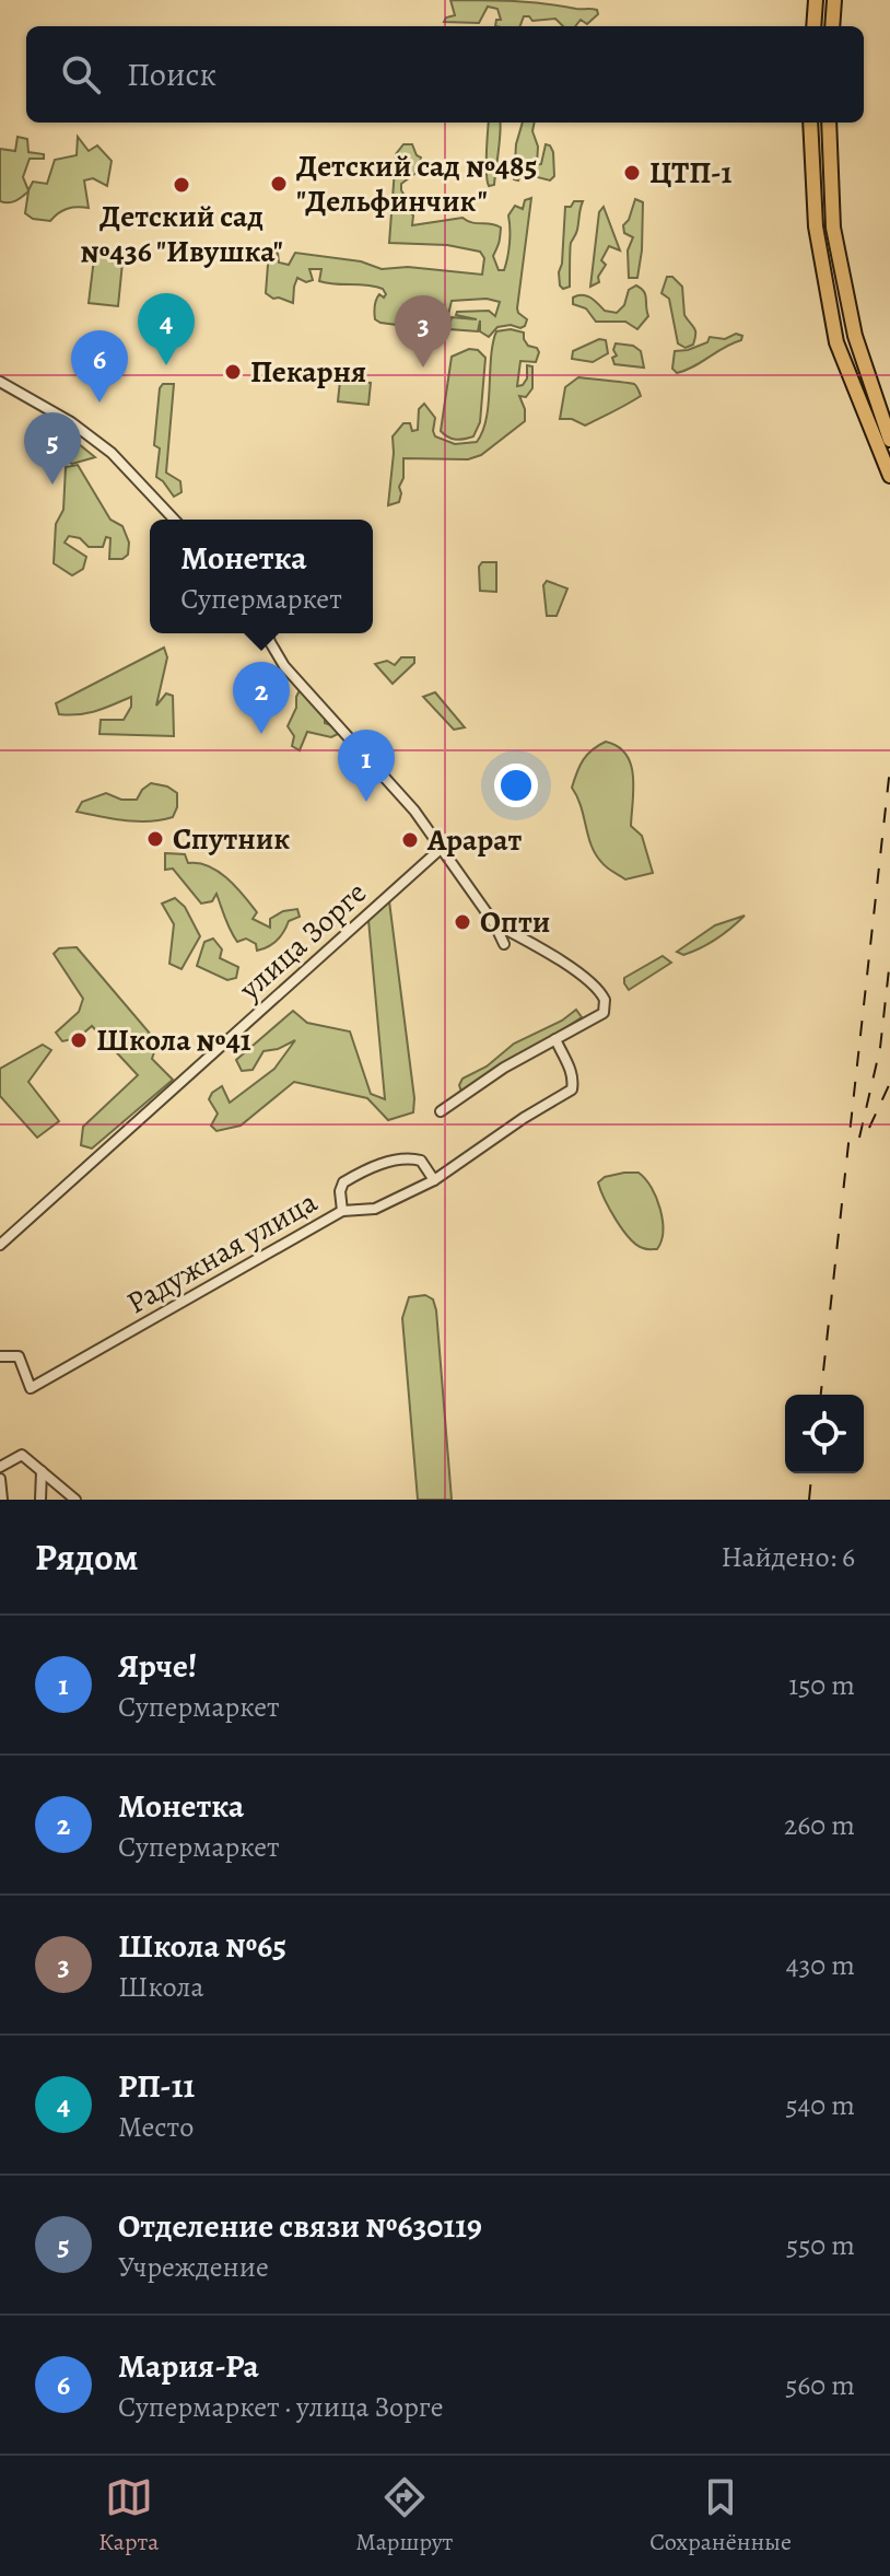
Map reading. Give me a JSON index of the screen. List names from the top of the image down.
{
  "streets": {
    "street": ["улица Зорге", "Радужная улица"]
  },
  "places": [
    "ЦТП-1",
    "Детский сад №485 \"Дельфинчик\"",
    "Детский сад №436 \"Ивушка\"",
    "Пекарня",
    "Спутник",
    "Арарат",
    "Опти",
    "Школа №41"
  ],
  "page": {
    "search": "Поиск",
    "pins": [
      "4",
      "3",
      "6",
      "5",
      "2",
      "1"
    ],
    "popup": ["Монетка", "Супермаркет"],
    "heading": ["Рядом", "Найдено: 6"],
    "list": [
      {
        "mark": "1",
        "name": "Ярче!",
        "note": "Супермаркет",
        "value": "150 m"
      },
      {
        "mark": "2",
        "name": "Монетка",
        "note": "Супермаркет",
        "value": "260 m"
      },
      {
        "mark": "3",
        "name": "Школа №65",
        "note": "Школа",
        "value": "430 m"
      },
      {
        "mark": "4",
        "name": "РП-11",
        "note": "Место",
        "value": "540 m"
      },
      {
        "mark": "5",
        "name": "Отделение связи №630119",
        "note": "Учреждение",
        "value": "550 m"
      },
      {
        "mark": "6",
        "name": "Мария-Ра",
        "note": "Супермаркет · улица Зорге",
        "value": "560 m"
      }
    ],
    "nav": ["Карта", "Маршрут", "Сохранённые"]
  }
}
